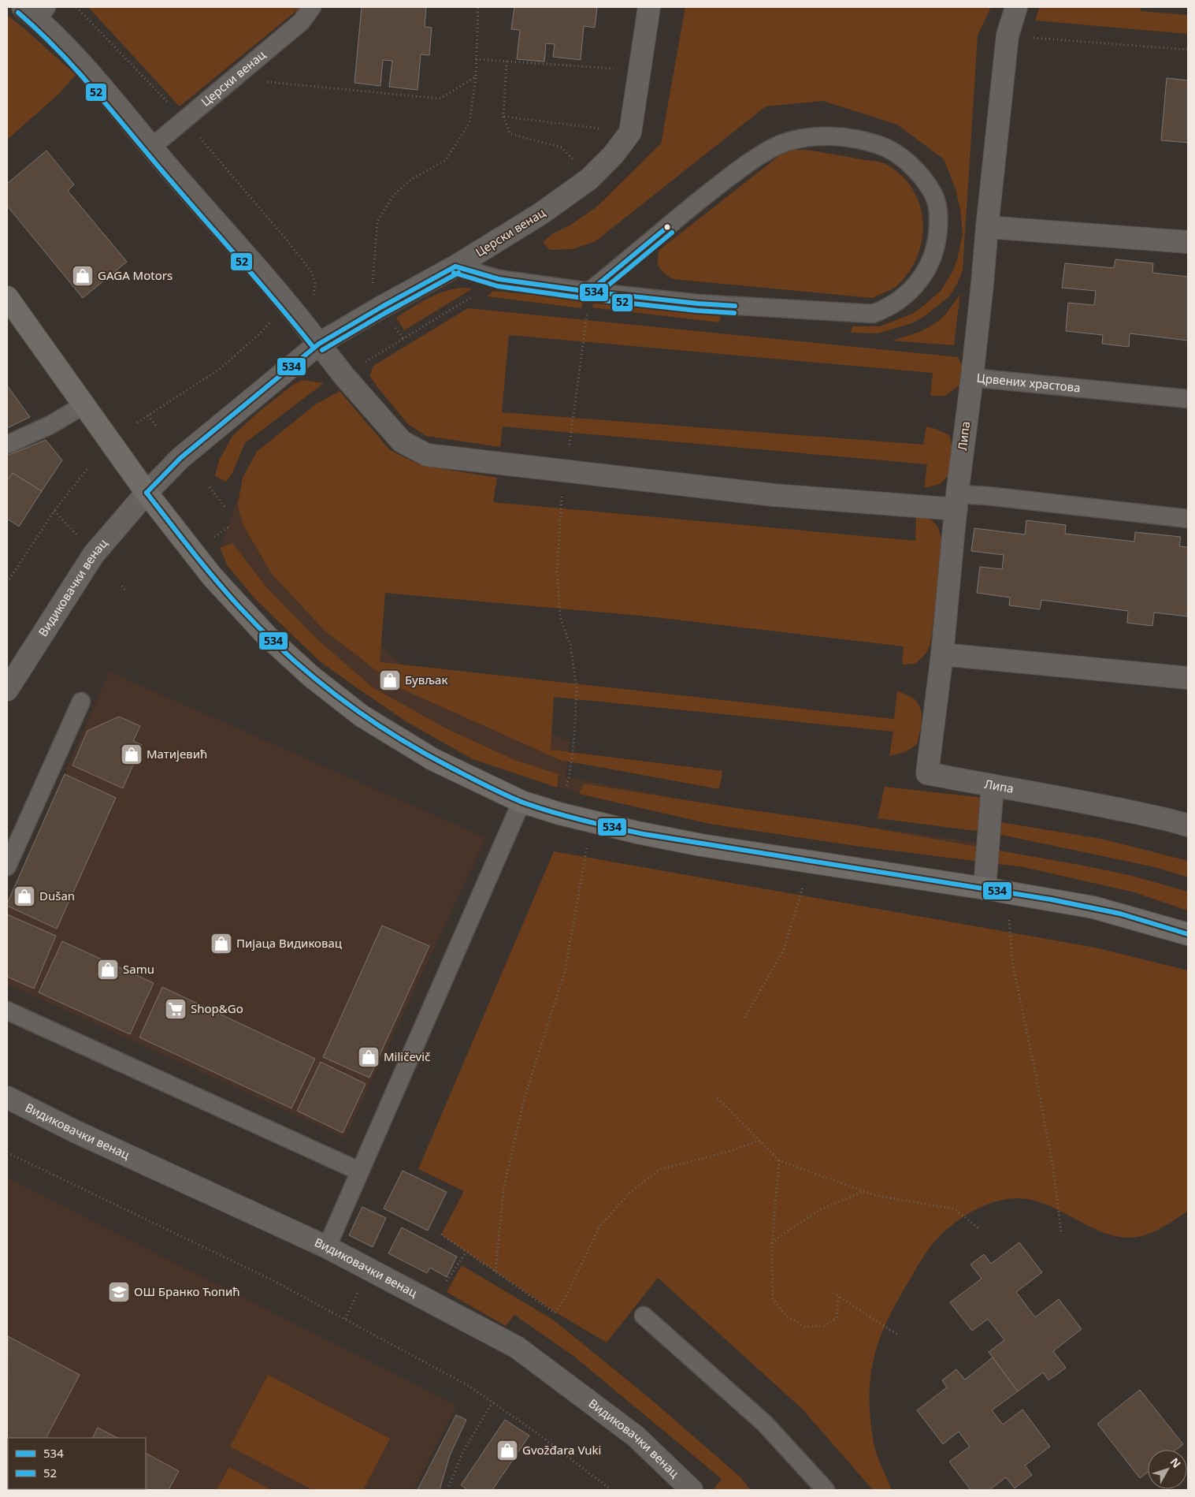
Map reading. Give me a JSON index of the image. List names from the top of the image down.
{
  "streets": {
    "street": [
      "Церски венац",
      "Црвених храстова",
      "Липа",
      "Видиковачки венац"
    ]
  },
  "crossings": [
    ["Церски венац", "Видиковачки венац"],
    ["Црвених храстова", "Липа"]
  ],
  "places": {
    "shop": [
      "GAGA Motors",
      "Бувљак",
      "Матијевић",
      "Dušan",
      "Пијаца Видиковац",
      "Samu",
      "Miličevič",
      "Gvožđara Vuki"
    ],
    "supermarket": ["Shop&Go"],
    "school or university": ["ОШ Бранко Ћопић"]
  },
  "lines": ["transit line 52", "transit line 534"],
  "legend": ["534", "52"],
  "north": "top right"
}
